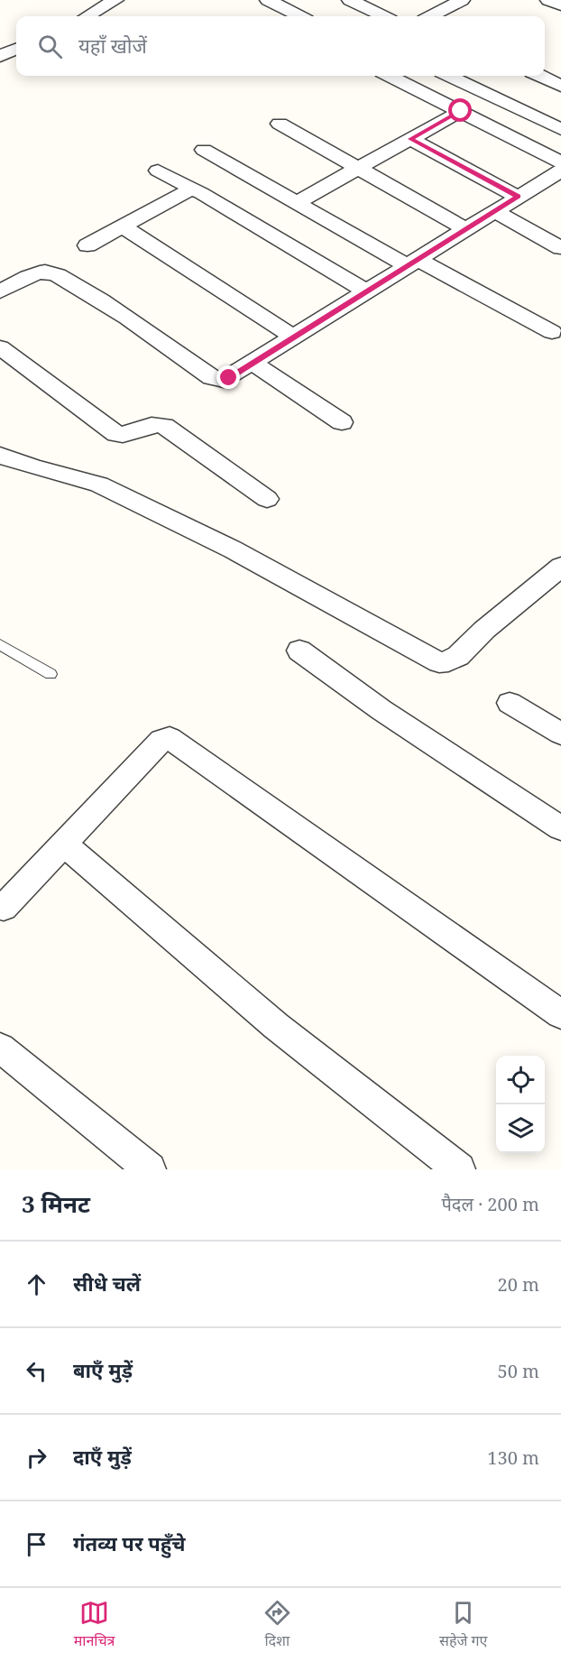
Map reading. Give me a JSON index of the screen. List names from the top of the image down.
{
  "page": {
    "search": "यहाँ खोजें",
    "heading": ["3 मिनट", "पैदल · 200 m"],
    "list": [
      ["सीधे चलें", "20 m"],
      ["बाएँ मुड़ें", "50 m"],
      ["दाएँ मुड़ें", "130 m"],
      "गंतव्य पर पहुँचे"
    ],
    "nav": ["मानचित्र", "दिशा", "सहेजे गए"]
  }
}
